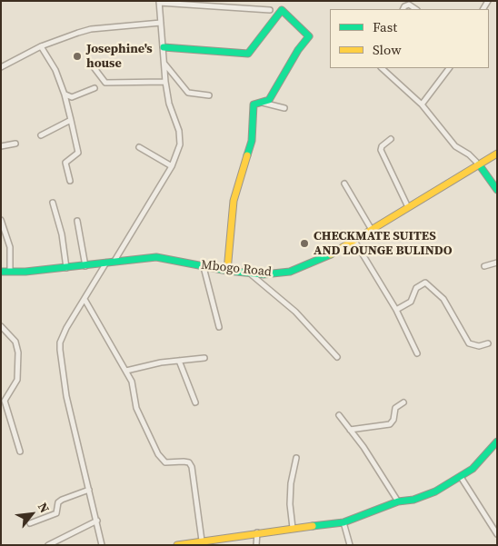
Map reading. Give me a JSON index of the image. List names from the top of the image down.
{
  "streets": {
    "street": ["Mbogo Road"]
  },
  "places": ["Josephine's house", "CHECKMATE SUITES AND LOUNGE BULINDO"],
  "legend": ["Fast", "Slow"],
  "north": "top right"
}
